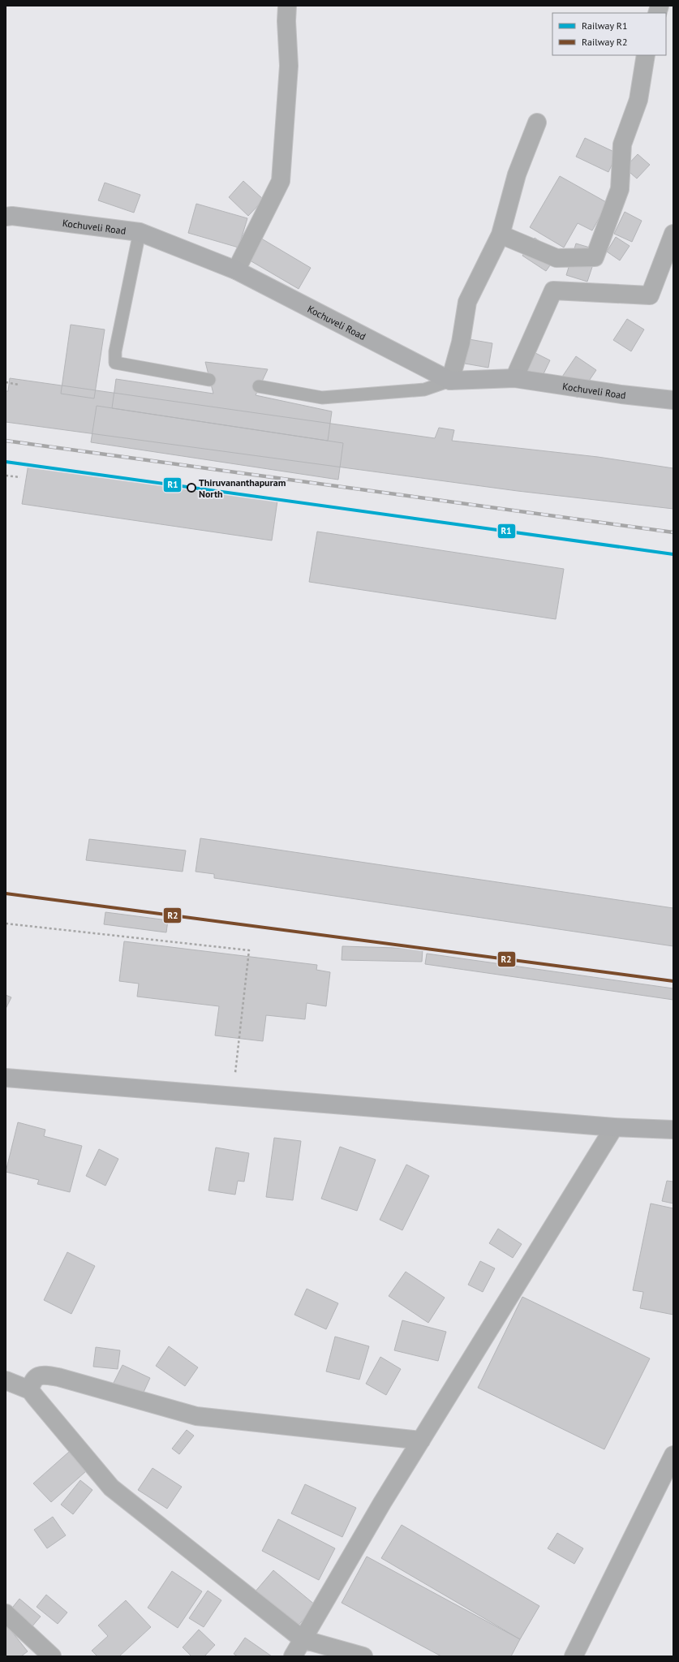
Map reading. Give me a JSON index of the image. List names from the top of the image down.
{
  "streets": {
    "street": ["Kochuveli Road"]
  },
  "places": ["Thiruvananthapuram North"],
  "lines": ["rail line R1", "rail line R2"],
  "legend": ["Railway R1", "Railway R2"]
}
